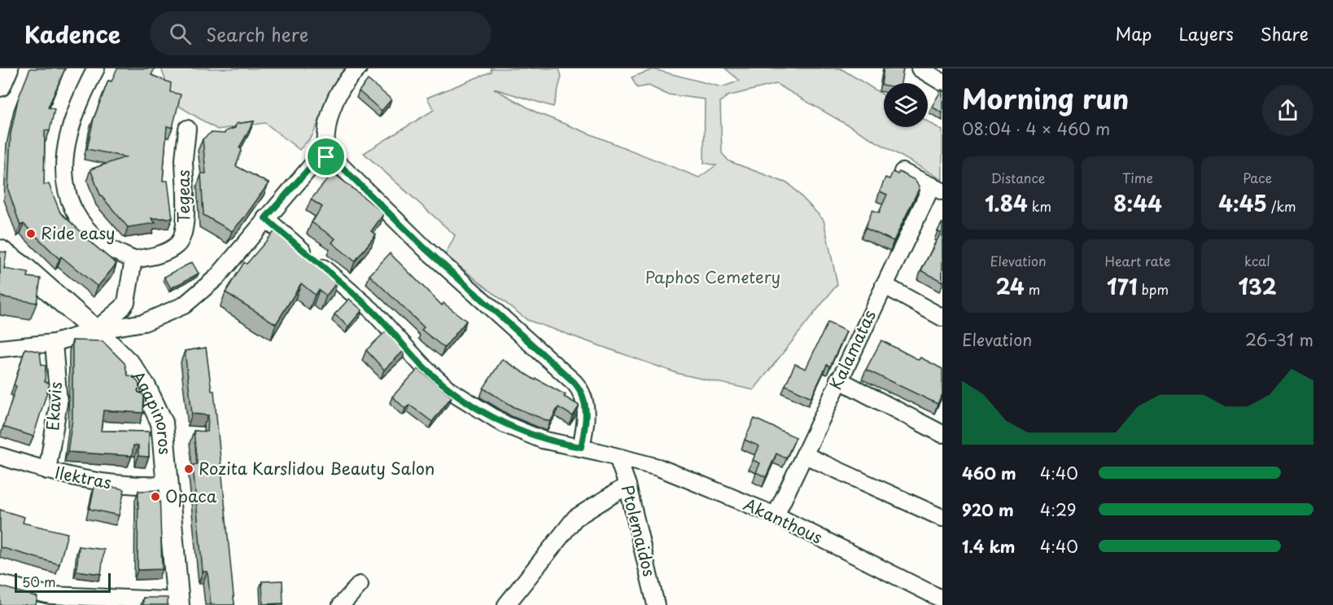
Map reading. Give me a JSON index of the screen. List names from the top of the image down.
{
  "streets": {
    "main road": ["Agapinoros"],
    "street": [
      "Tegeas",
      "Kalamatas",
      "Ekavis",
      "Ilektras",
      "Akanthous",
      "Ptolemaidos"
    ]
  },
  "crossings": [
    ["Kalamatas", "Akanthous"],
    ["Ekavis", "Ilektras"],
    ["Agapinoros", "Ilektras"],
    ["Akanthous", "Ptolemaidos"]
  ],
  "parks": ["Paphos Cemetery"],
  "places": ["Ride easy", "Rozita Karslidou Beauty Salon", "Opaca"],
  "scale_bar": "50 m",
  "page": {
    "header": "Kadence",
    "search": "Search here",
    "nav": ["Map", "Layers", "Share"],
    "heading": ["Morning run", "08:04 · 4 × 460 m"],
    "stats": [
      ["Distance", "1.84 km"],
      ["Time", "8:44"],
      ["Pace", "4:45 /km"],
      ["Elevation", "24 m"],
      ["Heart rate", "171 bpm"],
      ["kcal", "132"]
    ],
    "chart": ["Elevation", "26–31 m"],
    "list": [
      {
        "name": "460 m",
        "note": "4:40"
      },
      {
        "name": "920 m",
        "note": "4:29"
      },
      {
        "name": "1.4 km",
        "note": "4:40"
      }
    ],
    "scale": "50 m"
  }
}
